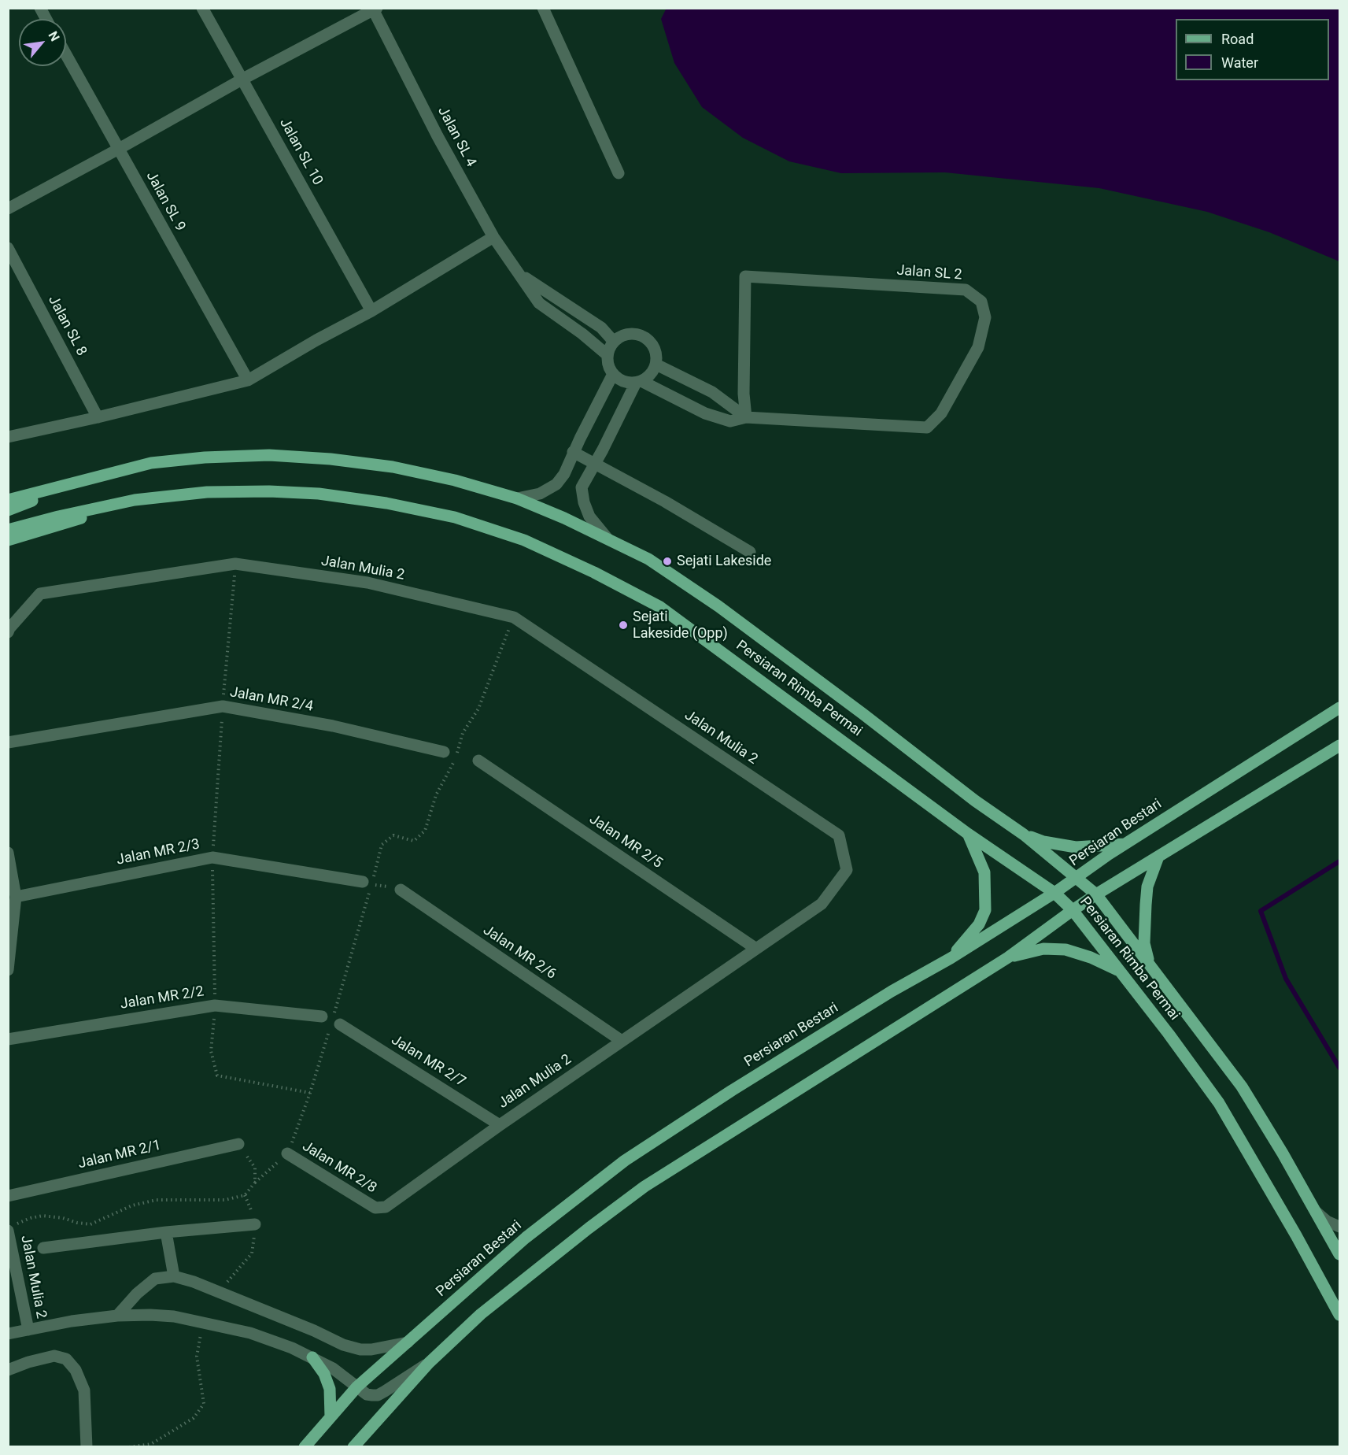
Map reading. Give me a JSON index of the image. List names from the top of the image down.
{
  "streets": {
    "main road": ["Persiaran Rimba Permai", "Persiaran Bestari"],
    "street": [
      "Jalan SL 4",
      "Jalan SL 10",
      "Jalan SL 9",
      "Jalan SL 2",
      "Jalan SL 8",
      "Jalan Mulia 2",
      "Jalan MR 2/4",
      "Jalan MR 2/5",
      "Jalan MR 2/3",
      "Jalan MR 2/6",
      "Jalan MR 2/2",
      "Jalan MR 2/7",
      "Jalan MR 2/1",
      "Jalan MR 2/8"
    ]
  },
  "crossings": [
    ["Jalan SL 4", "Jalan SL 2"],
    ["Jalan Mulia 2", "Persiaran Bestari"],
    ["Jalan Mulia 2", "Jalan MR 2/5"],
    ["Jalan Mulia 2", "Jalan MR 2/6"],
    ["Jalan Mulia 2", "Jalan MR 2/7"],
    ["Jalan Mulia 2", "Jalan MR 2/8"],
    ["Persiaran Rimba Permai", "Persiaran Bestari"],
    ["Jalan MR 2/2", "Jalan MR 2/7"]
  ],
  "places": ["Sejati Lakeside", "Sejati Lakeside (Opp)"],
  "legend": ["Road", "Water"],
  "north": "top right"
}
